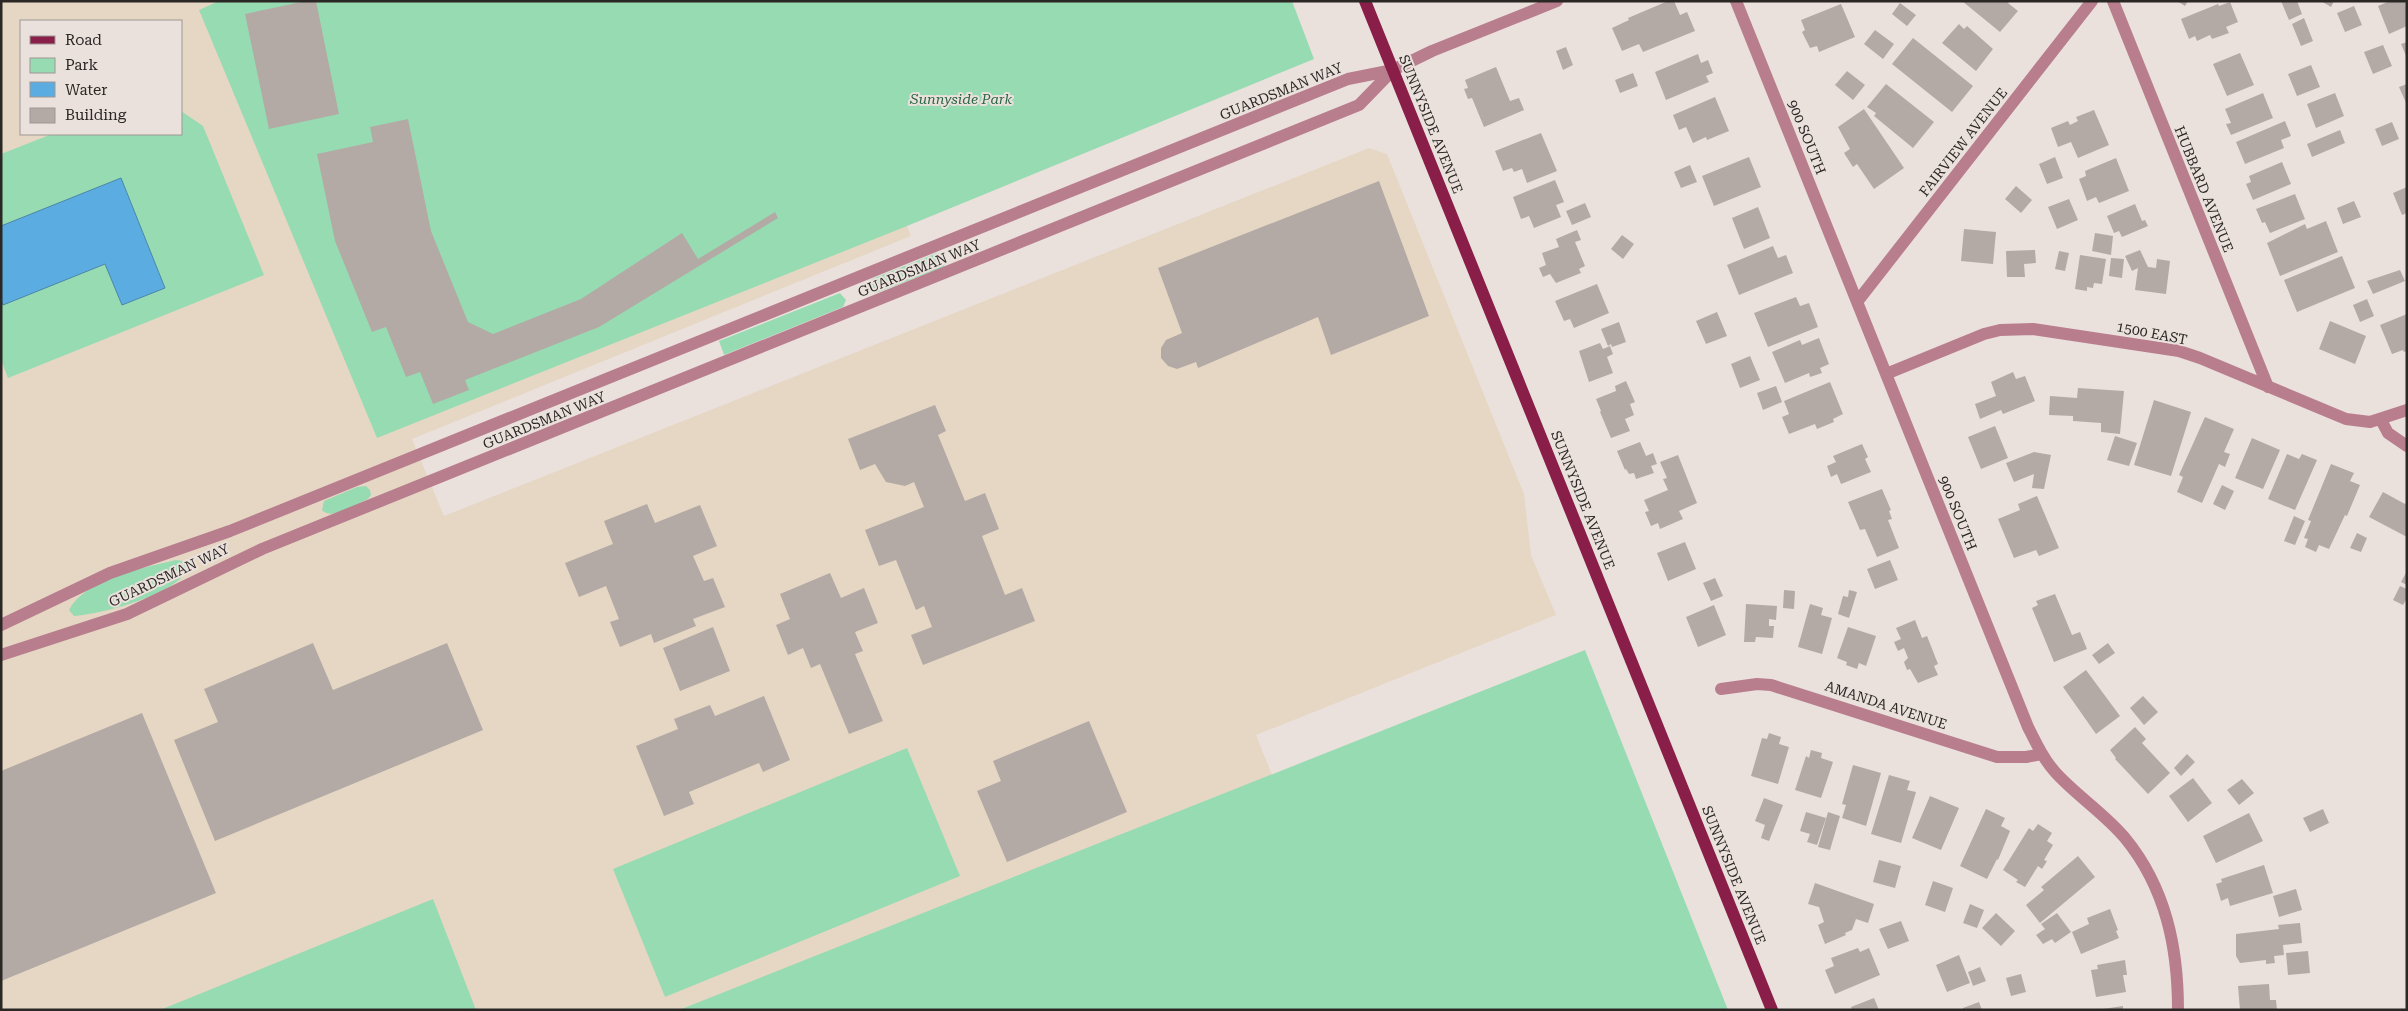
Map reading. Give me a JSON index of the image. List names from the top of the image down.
{
  "streets": {
    "main road": ["SUNNYSIDE AVENUE"],
    "street": [
      "GUARDSMAN WAY",
      "900 SOUTH",
      "FAIRVIEW AVENUE",
      "HUBBARD AVENUE",
      "1500 EAST",
      "AMANDA AVENUE"
    ]
  },
  "crossings": [
    ["GUARDSMAN WAY", "SUNNYSIDE AVENUE"],
    ["900 SOUTH", "FAIRVIEW AVENUE"],
    ["900 SOUTH", "1500 EAST"],
    ["900 SOUTH", "AMANDA AVENUE"],
    ["HUBBARD AVENUE", "1500 EAST"]
  ],
  "parks": ["Sunnyside Park"],
  "legend": [
    "Road",
    "Park",
    "Water",
    "Building"
  ]
}
